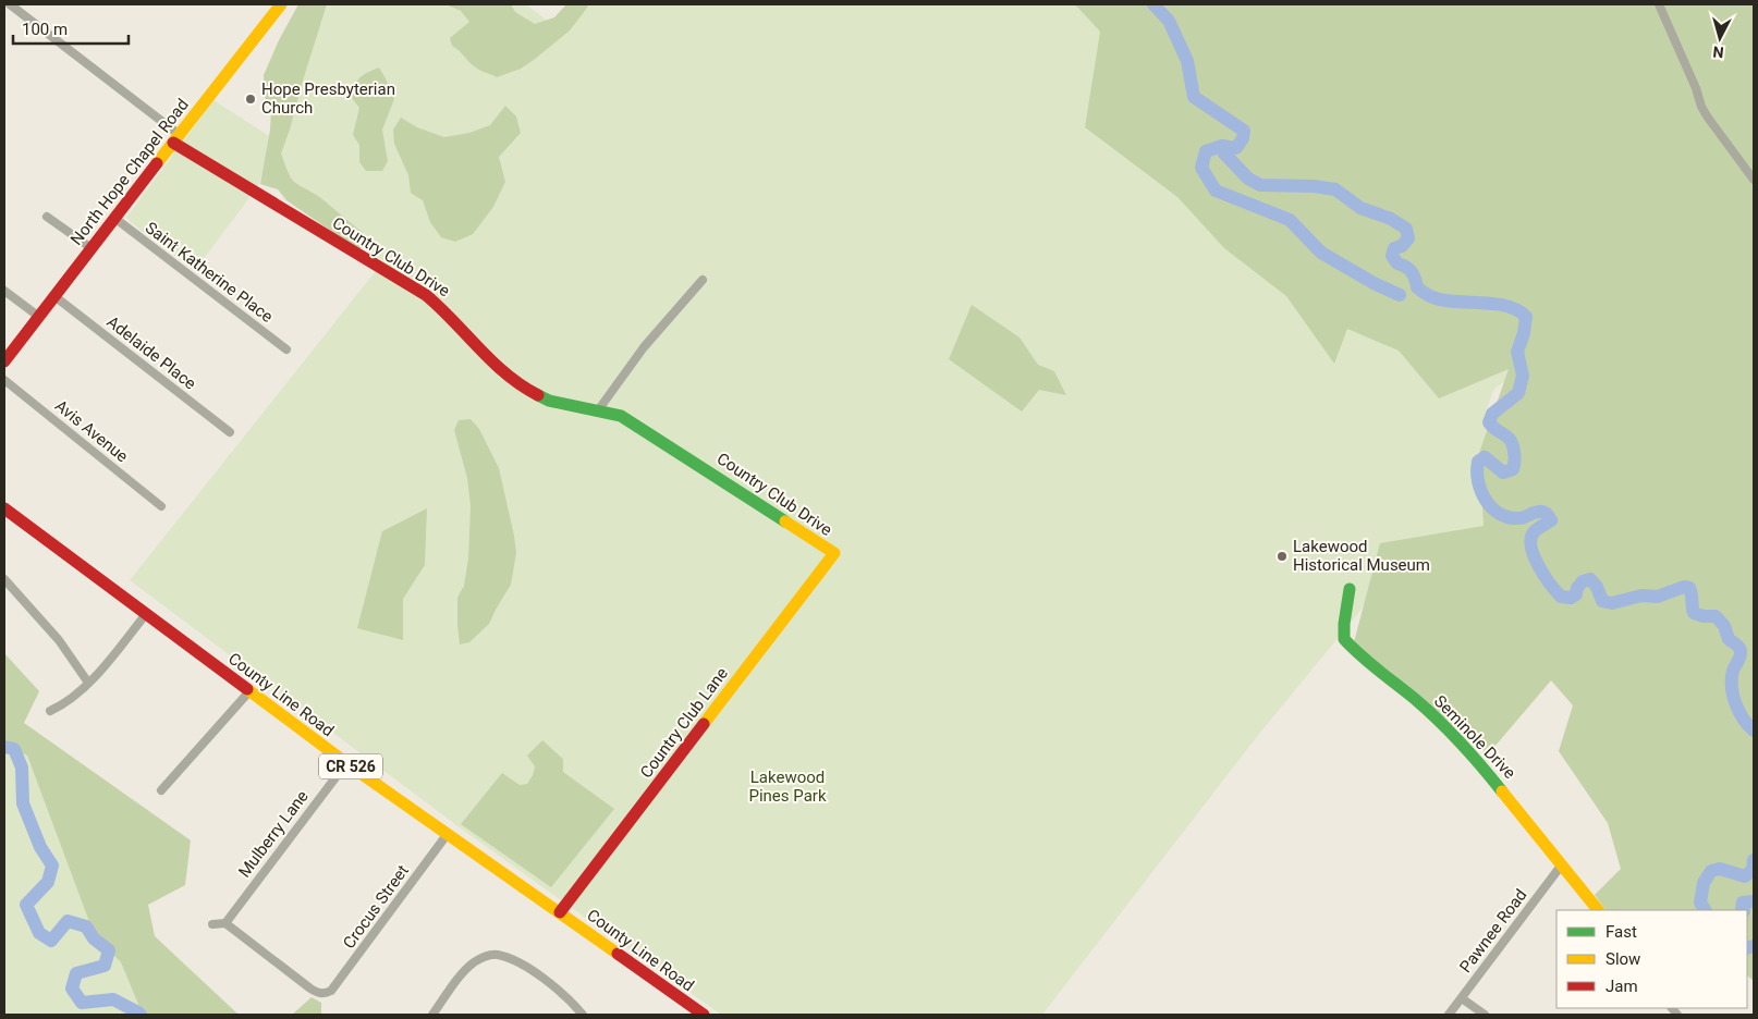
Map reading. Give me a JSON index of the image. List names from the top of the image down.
{
  "streets": {
    "street": [
      "North Hope Chapel Road",
      "Country Club Drive",
      "Saint Katherine Place",
      "Adelaide Place",
      "Avis Avenue",
      "County Line Road",
      "Country Club Lane",
      "Seminole Drive",
      "CR 526",
      "Mulberry Lane",
      "Crocus Street",
      "Pawnee Road"
    ]
  },
  "crossings": [
    ["North Hope Chapel Road", "Country Club Drive"],
    ["North Hope Chapel Road", "Saint Katherine Place"],
    ["North Hope Chapel Road", "Adelaide Place"],
    ["Country Club Drive", "Country Club Lane"],
    ["County Line Road", "Country Club Lane"],
    ["County Line Road", "Mulberry Lane"],
    ["County Line Road", "Crocus Street"],
    ["Seminole Drive", "Pawnee Road"],
    ["Mulberry Lane", "Crocus Street"]
  ],
  "parks": ["Lakewood Pines Park"],
  "places": ["Hope Presbyterian Church", "Lakewood Historical Museum"],
  "legend": ["Fast", "Slow", "Jam"],
  "scale_bar": "100 m",
  "north": "bottom"
}
